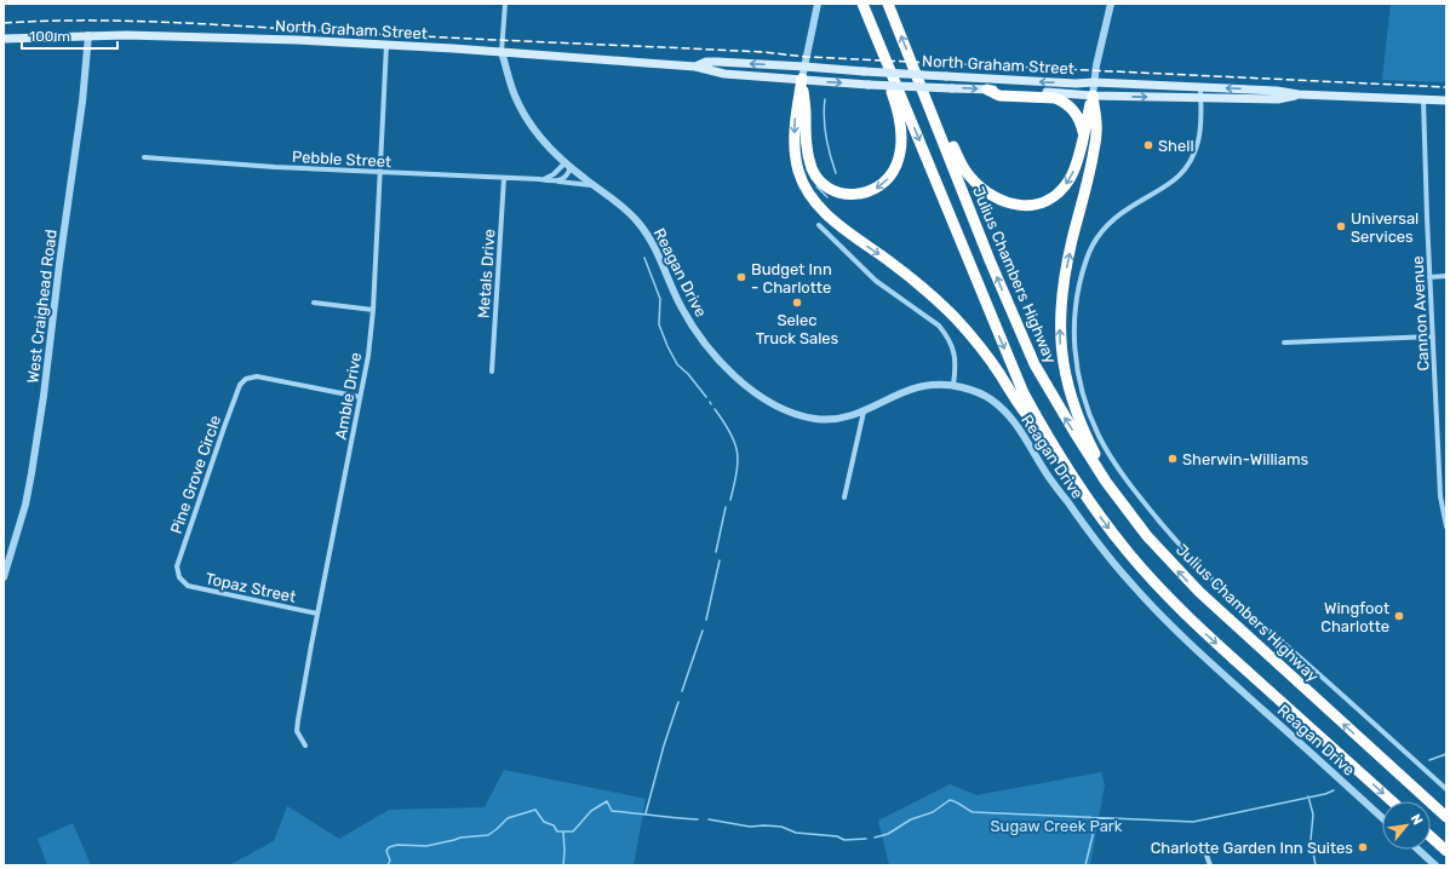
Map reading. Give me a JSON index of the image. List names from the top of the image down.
{
  "streets": {
    "highway": ["Julius Chambers Highway"],
    "main road": ["North Graham Street"],
    "street": [
      "Pebble Street",
      "Reagan Drive",
      "Metals Drive",
      "West Craighead Road",
      "Cannon Avenue",
      "Amble Drive",
      "Pine Grove Circle",
      "Topaz Street"
    ]
  },
  "crossings": [
    ["North Graham Street", "Reagan Drive"],
    ["North Graham Street", "West Craighead Road"],
    ["North Graham Street", "Cannon Avenue"],
    ["North Graham Street", "Amble Drive"],
    ["Pebble Street", "Reagan Drive"],
    ["Pebble Street", "Metals Drive"],
    ["Pebble Street", "Amble Drive"],
    ["Amble Drive", "Pine Grove Circle"],
    ["Amble Drive", "Topaz Street"],
    ["Pine Grove Circle", "Topaz Street"]
  ],
  "parks": ["Sugaw Creek Park"],
  "places": [
    "Shell",
    "Universal Services",
    "Budget Inn - Charlotte",
    "Selec Truck Sales",
    "Sherwin-Williams",
    "Wingfoot Charlotte",
    "Charlotte Garden Inn Suites"
  ],
  "scale_bar": "100 m",
  "north": "top right"
}
